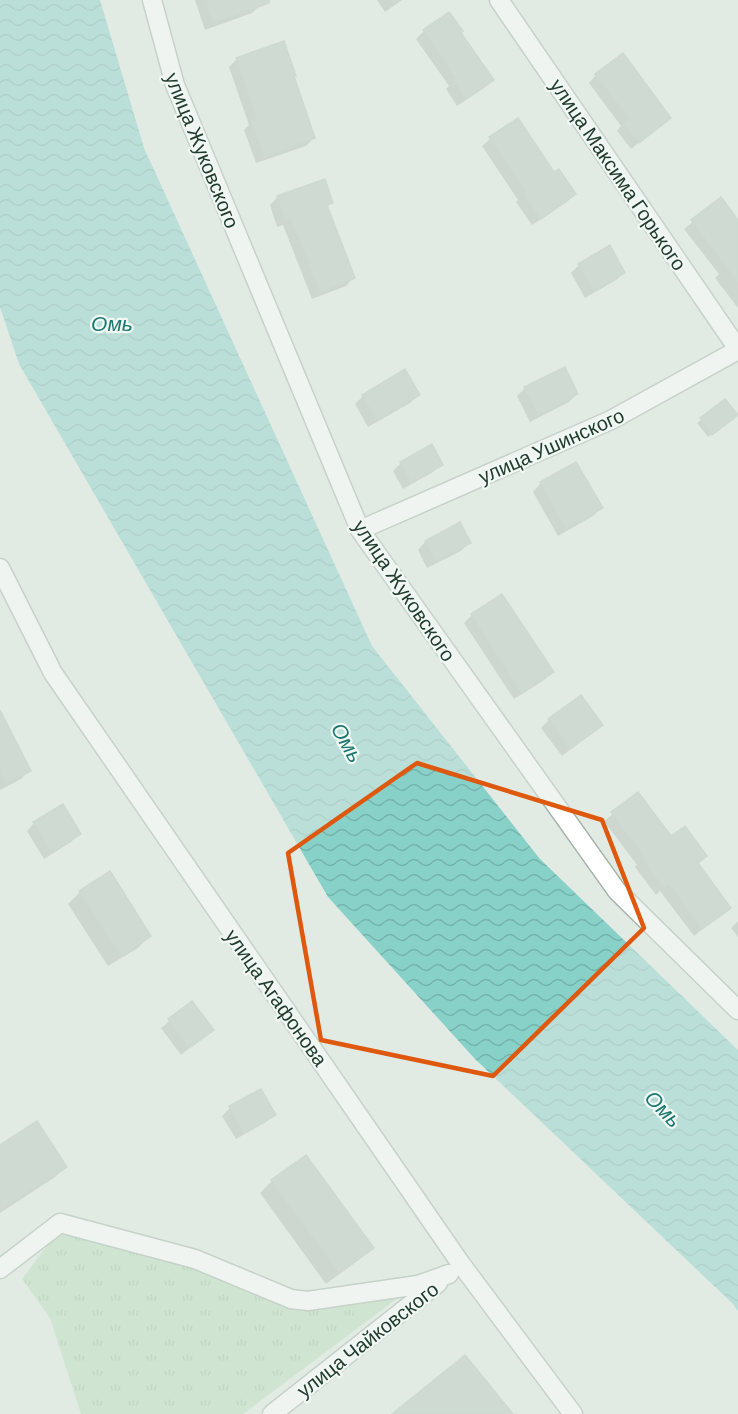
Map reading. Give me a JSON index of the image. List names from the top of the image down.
{
  "streets": {
    "street": [
      "улица Жуковского",
      "улица Максима Горького",
      "улица Ушинского",
      "улица Агафонова",
      "улица Чайковского"
    ]
  },
  "crossings": [
    ["улица Жуковского", "улица Ушинского"],
    ["улица Максима Горького", "улица Ушинского"],
    ["улица Агафонова", "улица Чайковского"]
  ],
  "water": ["Омь"]
}
